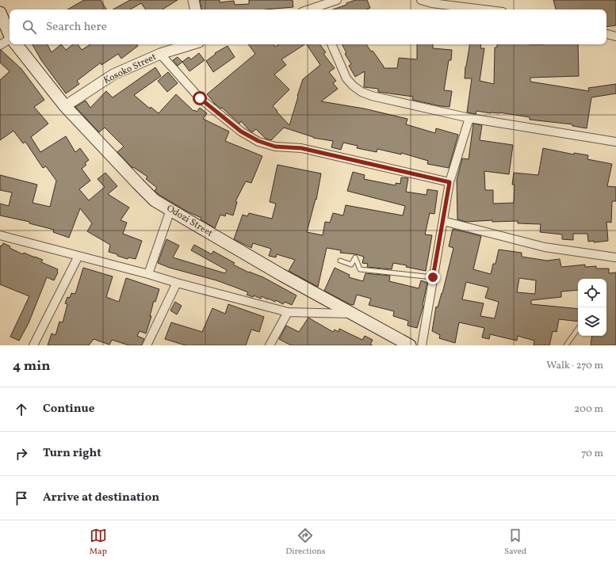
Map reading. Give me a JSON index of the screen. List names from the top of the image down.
{
  "streets": {
    "main road": ["Odozi Street"],
    "street": ["Kosoko Street"]
  },
  "crossings": [
    ["Kosoko Street", "Odozi Street"]
  ],
  "page": {
    "search": "Search here",
    "heading": ["4 min", "Walk · 270 m"],
    "list": [
      ["Continue", "200 m"],
      ["Turn right", "70 m"],
      "Arrive at destination"
    ],
    "nav": ["Map", "Directions", "Saved"]
  }
}
